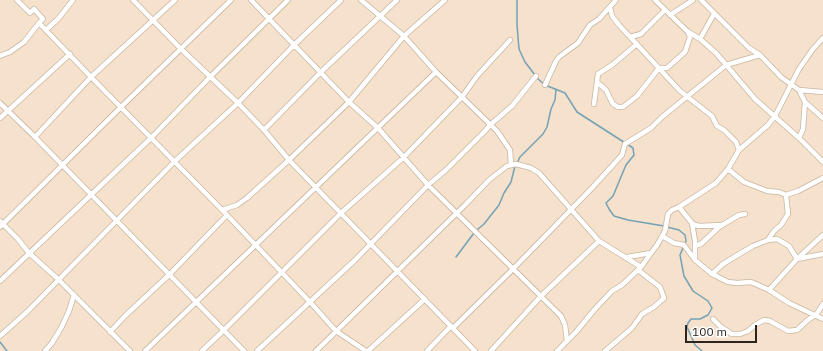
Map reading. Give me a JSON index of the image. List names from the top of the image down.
{
  "scale_bar": "100 m"
}
